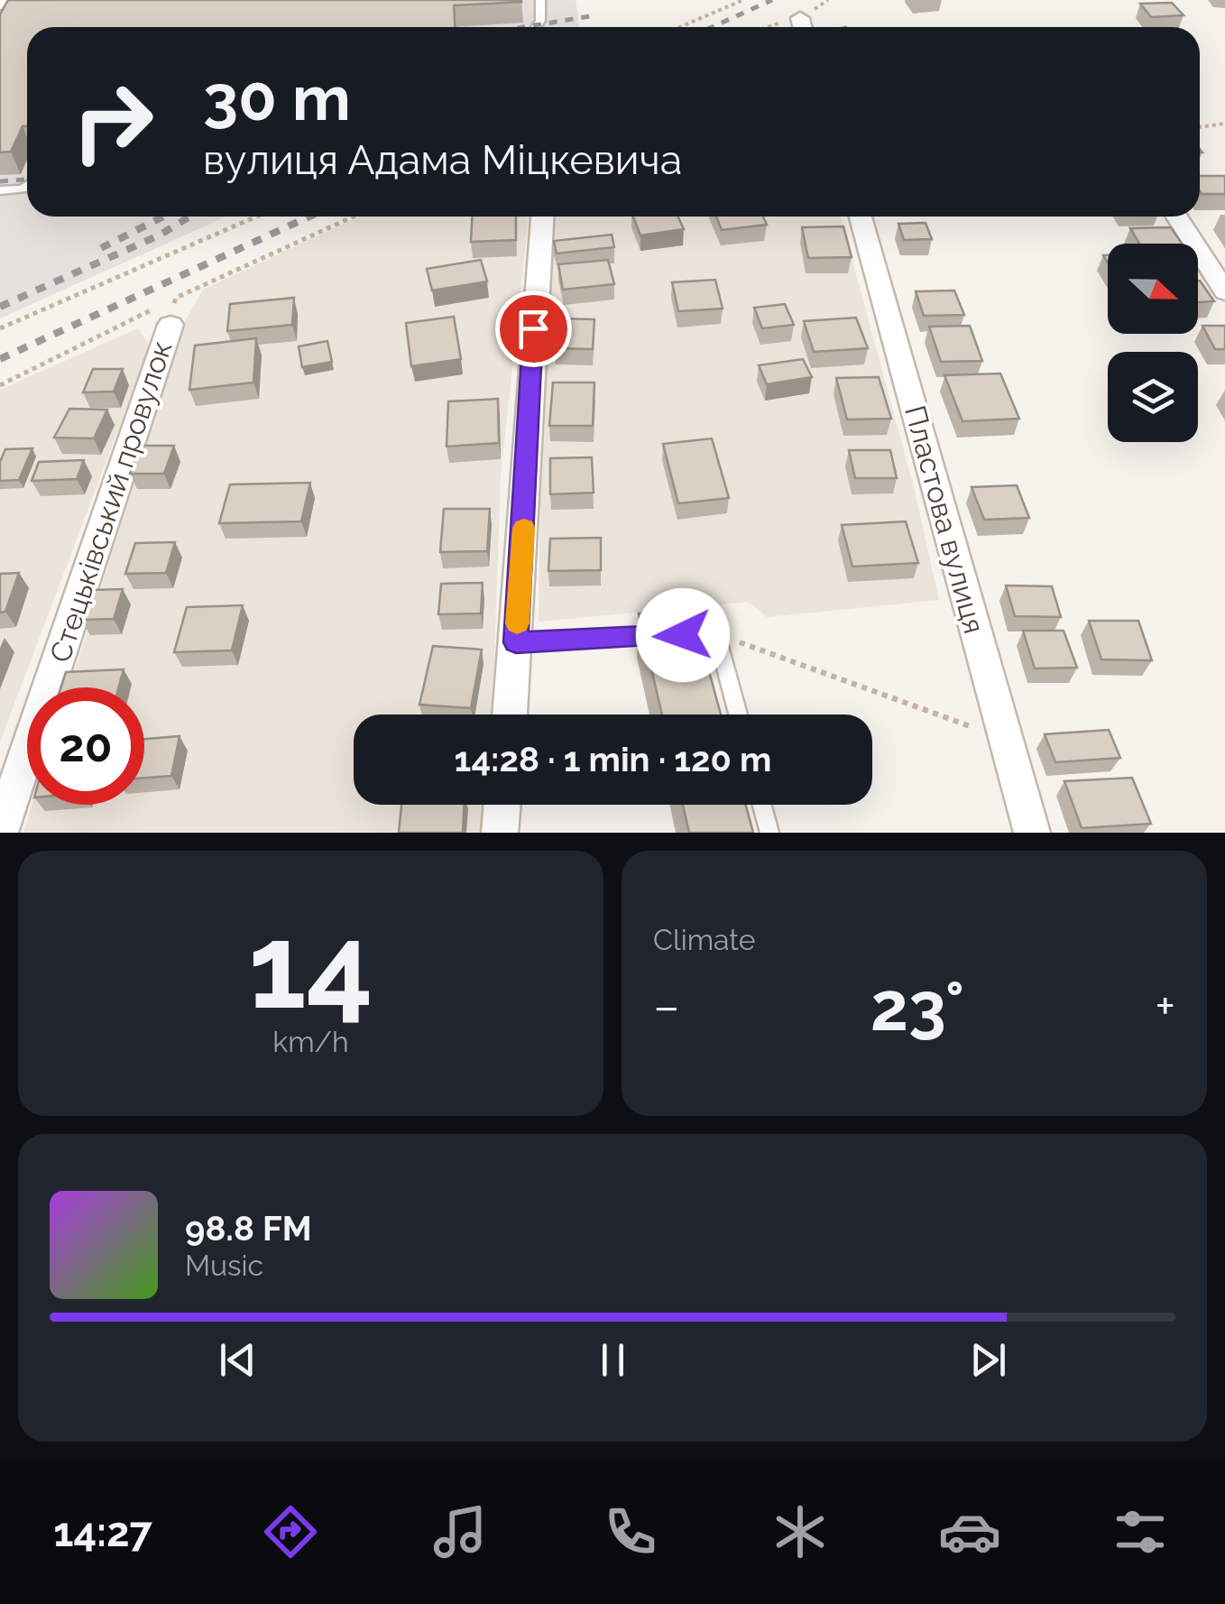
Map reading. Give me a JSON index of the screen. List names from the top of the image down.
{
  "streets": {
    "street": ["Стецьківський провулок", "Пластова вулиця"]
  },
  "north": "right",
  "page": {
    "turn": ["30 m", "вулиця Адама Міцкевича"],
    "limit": "20",
    "trip": "14:28 · 1 min · 120 m",
    "tile": [
      ["14", "km/h"],
      "Climate"
    ],
    "heat": ["−", "23°", "+"],
    "song": ["98.8 FM", "Music"],
    "tabs": "14:27"
  }
}
